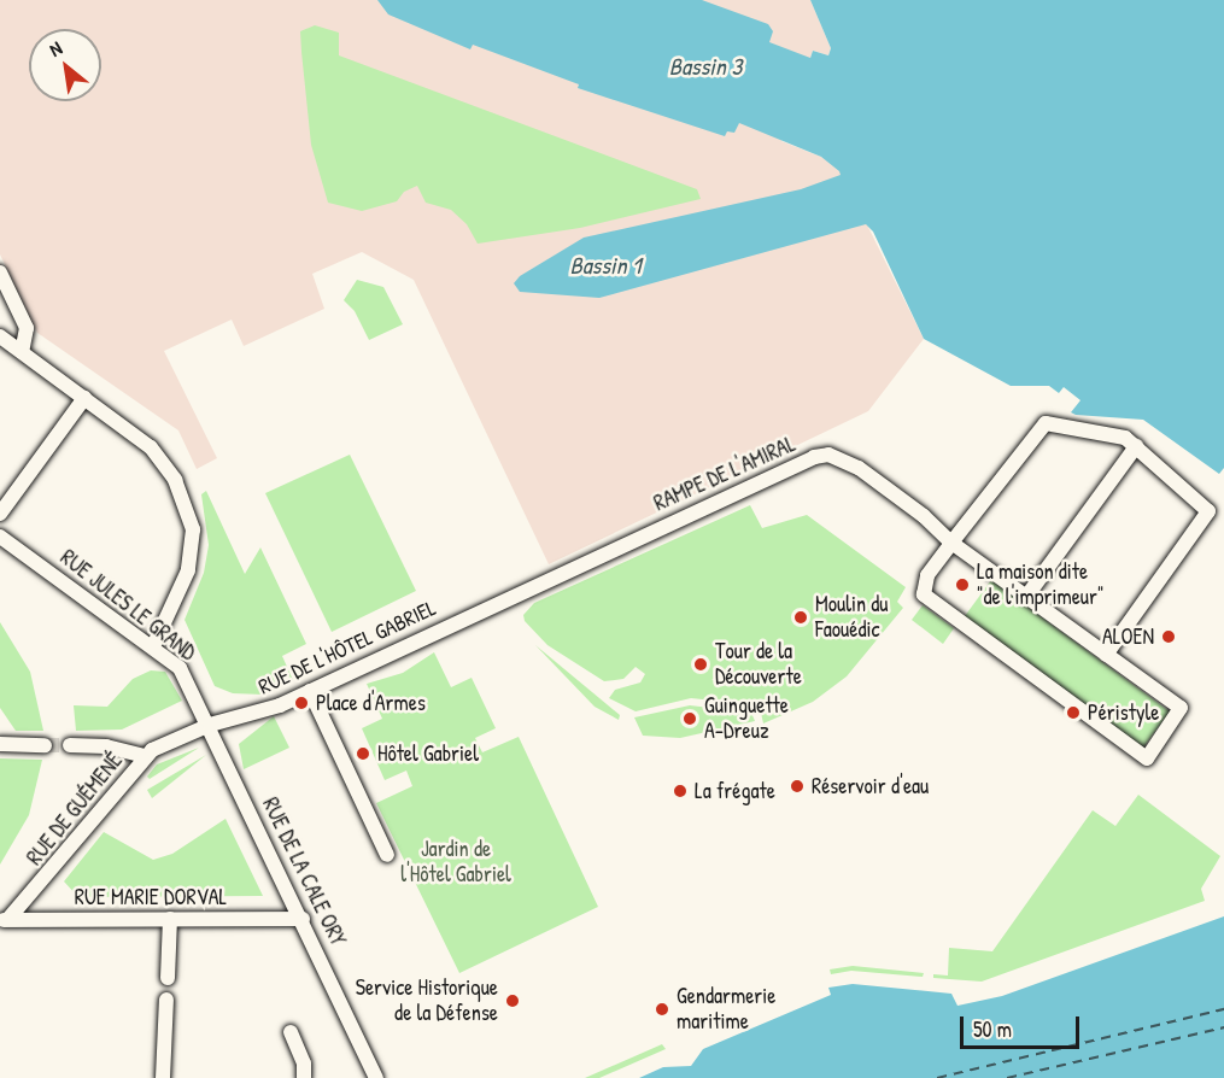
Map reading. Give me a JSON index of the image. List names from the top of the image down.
{
  "streets": {
    "street": [
      "RAMPE DE L'AMIRAL",
      "RUE JULES LE GRAND",
      "RUE DE L'HÔTEL GABRIEL",
      "RUE DE GUÉMENÉ",
      "RUE DE LA CALE ORY",
      "RUE MARIE DORVAL"
    ]
  },
  "crossings": [
    ["RAMPE DE L'AMIRAL", "RUE DE L'HÔTEL GABRIEL"],
    ["RUE JULES LE GRAND", "RUE DE L'HÔTEL GABRIEL"],
    ["RUE JULES LE GRAND", "RUE DE LA CALE ORY"],
    ["RUE DE L'HÔTEL GABRIEL", "RUE DE GUÉMENÉ"],
    ["RUE DE L'HÔTEL GABRIEL", "RUE DE LA CALE ORY"],
    ["RUE DE GUÉMENÉ", "RUE MARIE DORVAL"],
    ["RUE DE LA CALE ORY", "RUE MARIE DORVAL"]
  ],
  "water": ["Bassin 3", "Bassin 1"],
  "parks": ["Jardin de l'Hôtel Gabriel"],
  "places": [
    "La maison dite \"de l'imprimeur\"",
    "Moulin du Faouédic",
    "ALOEN",
    "Tour de la Découverte",
    "Place d'Armes",
    "Péristyle",
    "Guinguette A-Dreuz",
    "Hôtel Gabriel",
    "Réservoir d'eau",
    "La frégate",
    "Service Historique de la Défense",
    "Gendarmerie maritime"
  ],
  "scale_bar": "50 m",
  "north": "top left"
}
